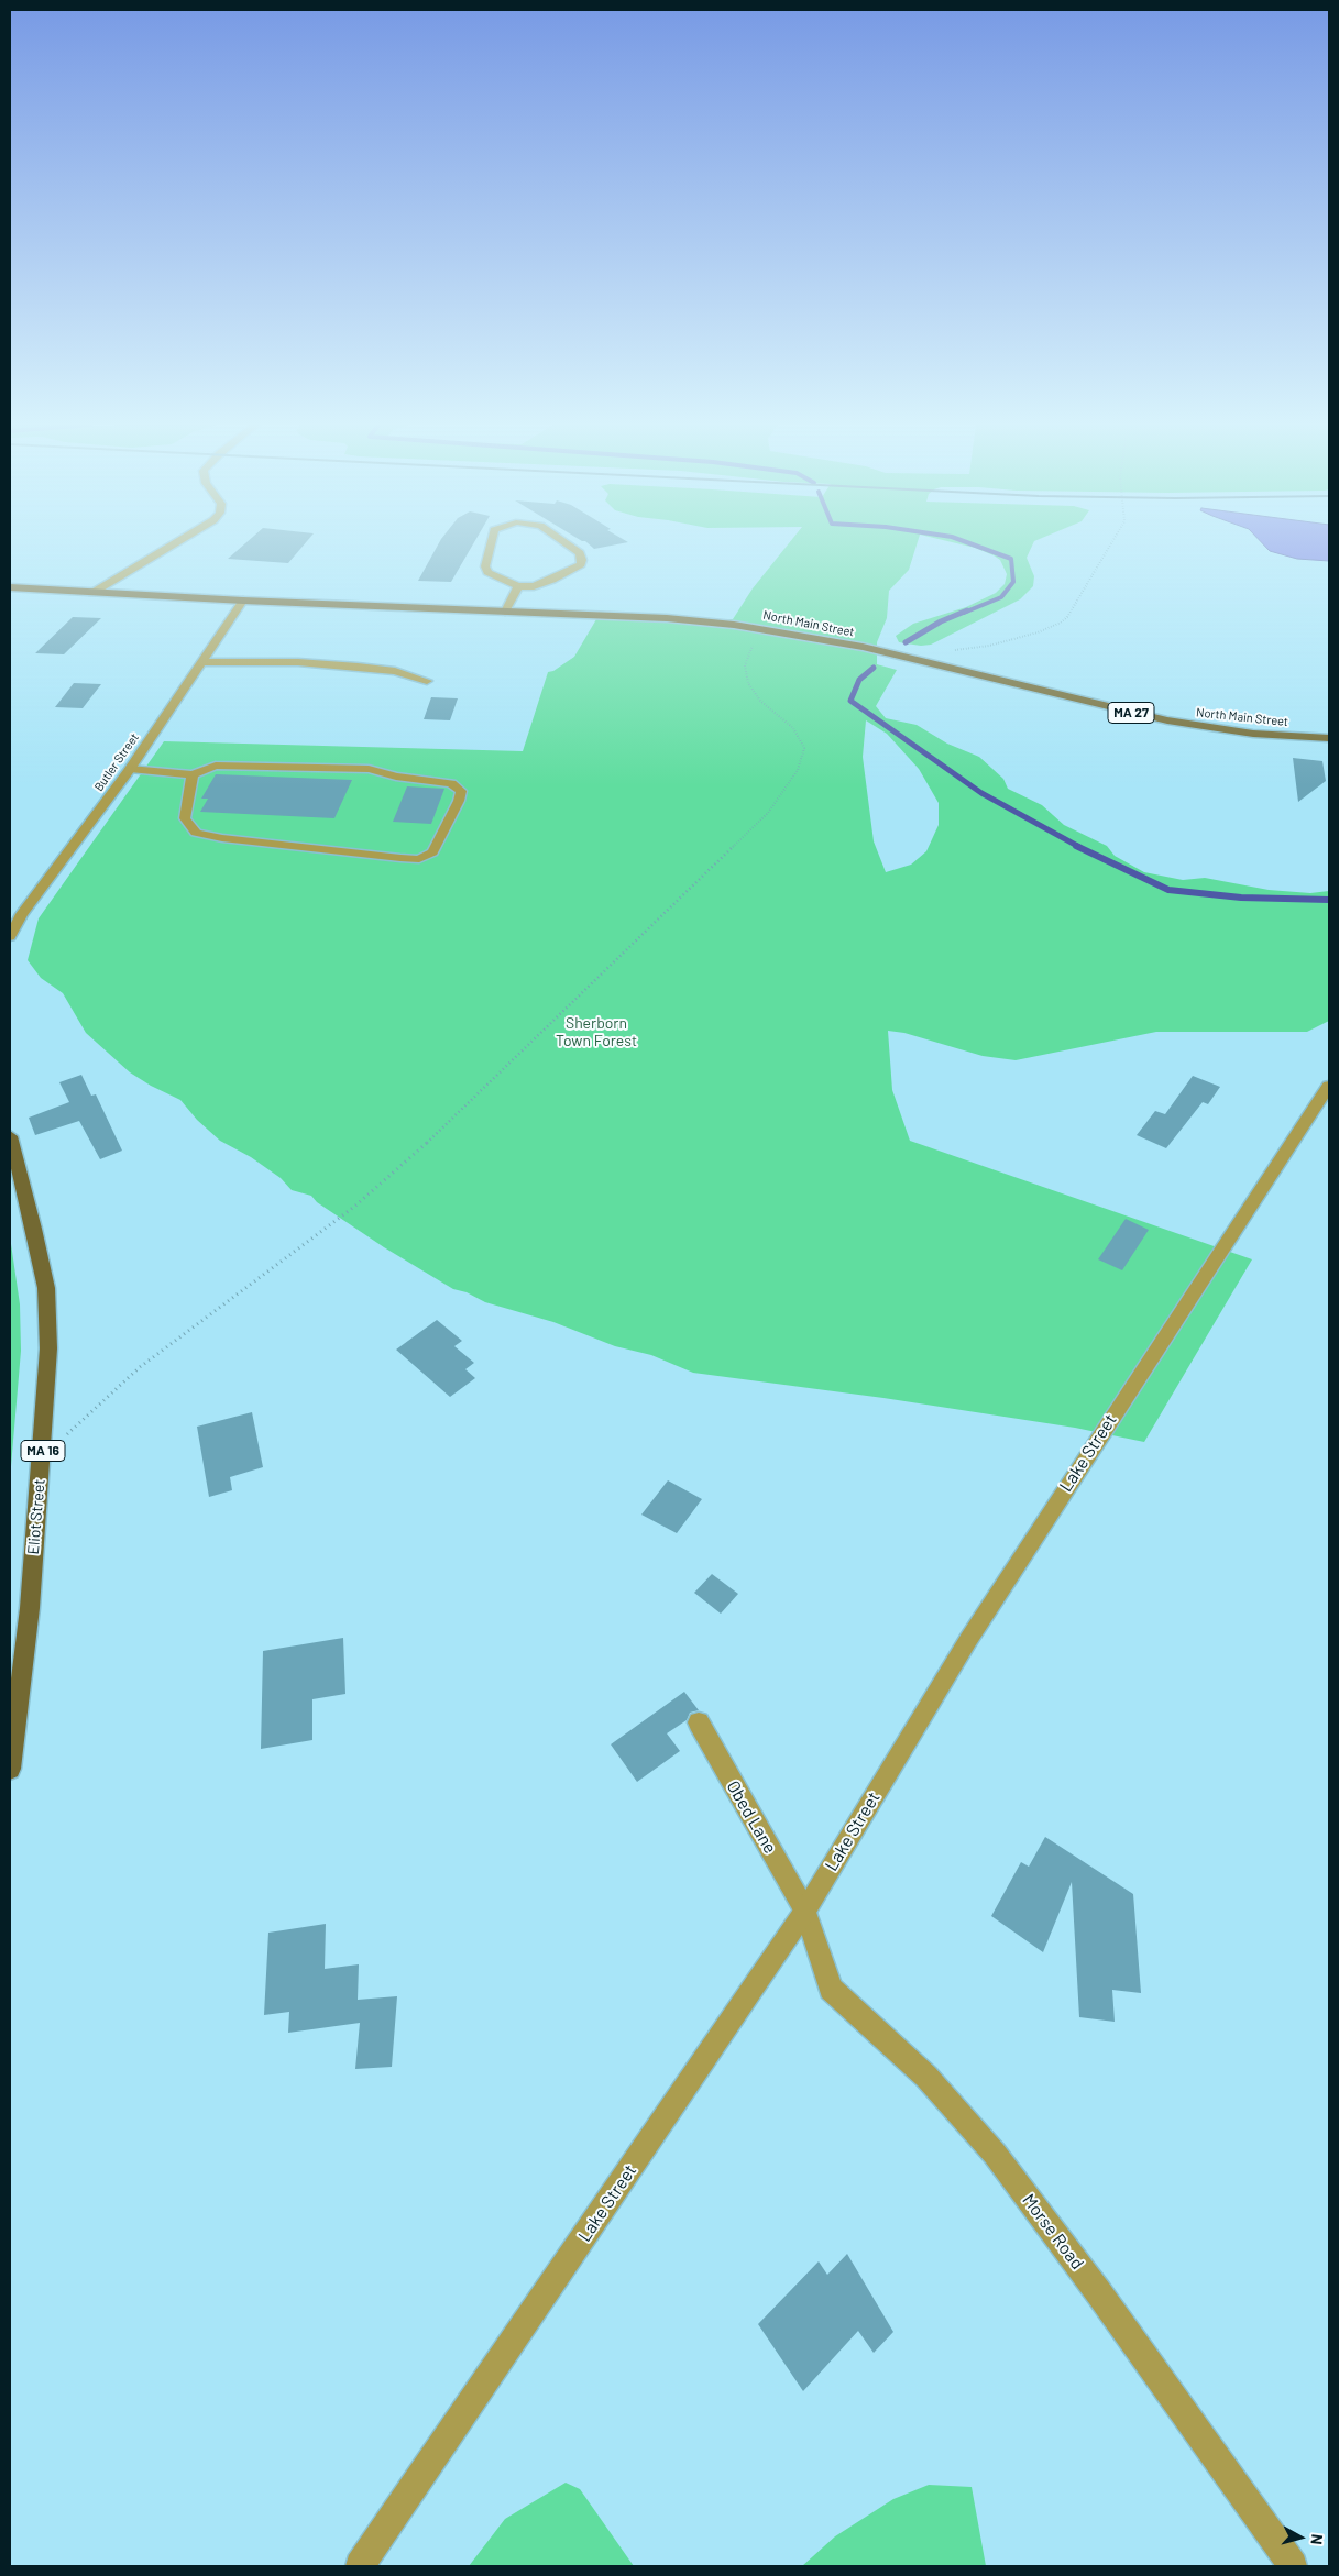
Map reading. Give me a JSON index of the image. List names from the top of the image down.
{
  "streets": {
    "main road": [
      "North Main Street",
      "MA 27",
      "MA 16",
      "Eliot Street"
    ],
    "street": [
      "Butler Street",
      "Lake Street",
      "Obed Lane",
      "Morse Road"
    ]
  },
  "crossings": [
    ["North Main Street", "Butler Street"],
    ["Lake Street", "Obed Lane"],
    ["Lake Street", "Morse Road"],
    ["Obed Lane", "Morse Road"]
  ],
  "parks": ["Sherborn Town Forest"],
  "north": "right"
}
